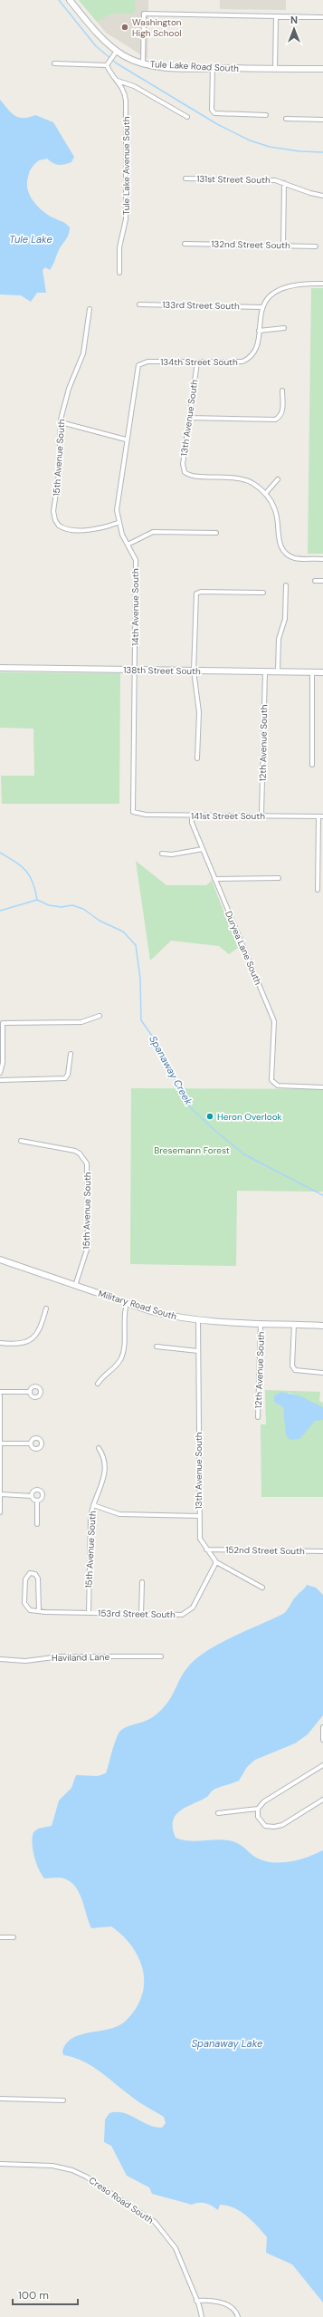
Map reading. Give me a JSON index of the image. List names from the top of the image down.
{
  "streets": {
    "street": [
      "Tule Lake Road South",
      "Tule Lake Avenue South",
      "131st Street South",
      "132nd Street South",
      "133rd Street South",
      "134th Street South",
      "13th Avenue South",
      "15th Avenue South",
      "14th Avenue South",
      "138th Street South",
      "12th Avenue South",
      "141st Street South",
      "Duryea Lane South",
      "Military Road South",
      "152nd Street South",
      "153rd Street South",
      "Haviland Lane",
      "Creso Road South"
    ]
  },
  "crossings": [
    ["134th Street South", "13th Avenue South"],
    ["134th Street South", "14th Avenue South"],
    ["13th Avenue South", "Military Road South"],
    ["13th Avenue South", "152nd Street South"],
    ["13th Avenue South", "153rd Street South"],
    ["15th Avenue South", "14th Avenue South"],
    ["15th Avenue South", "Military Road South"],
    ["15th Avenue South", "153rd Street South"],
    ["14th Avenue South", "138th Street South"],
    ["14th Avenue South", "141st Street South"],
    ["138th Street South", "12th Avenue South"],
    ["12th Avenue South", "141st Street South"],
    ["12th Avenue South", "Military Road South"],
    ["141st Street South", "Duryea Lane South"]
  ],
  "water": ["Tule Lake", "Spanaway Creek", "Spanaway Lake"],
  "parks": ["Bresemann Forest"],
  "places": ["Washington High School", "Heron Overlook"],
  "scale_bar": "100 m",
  "north": "top"
}
